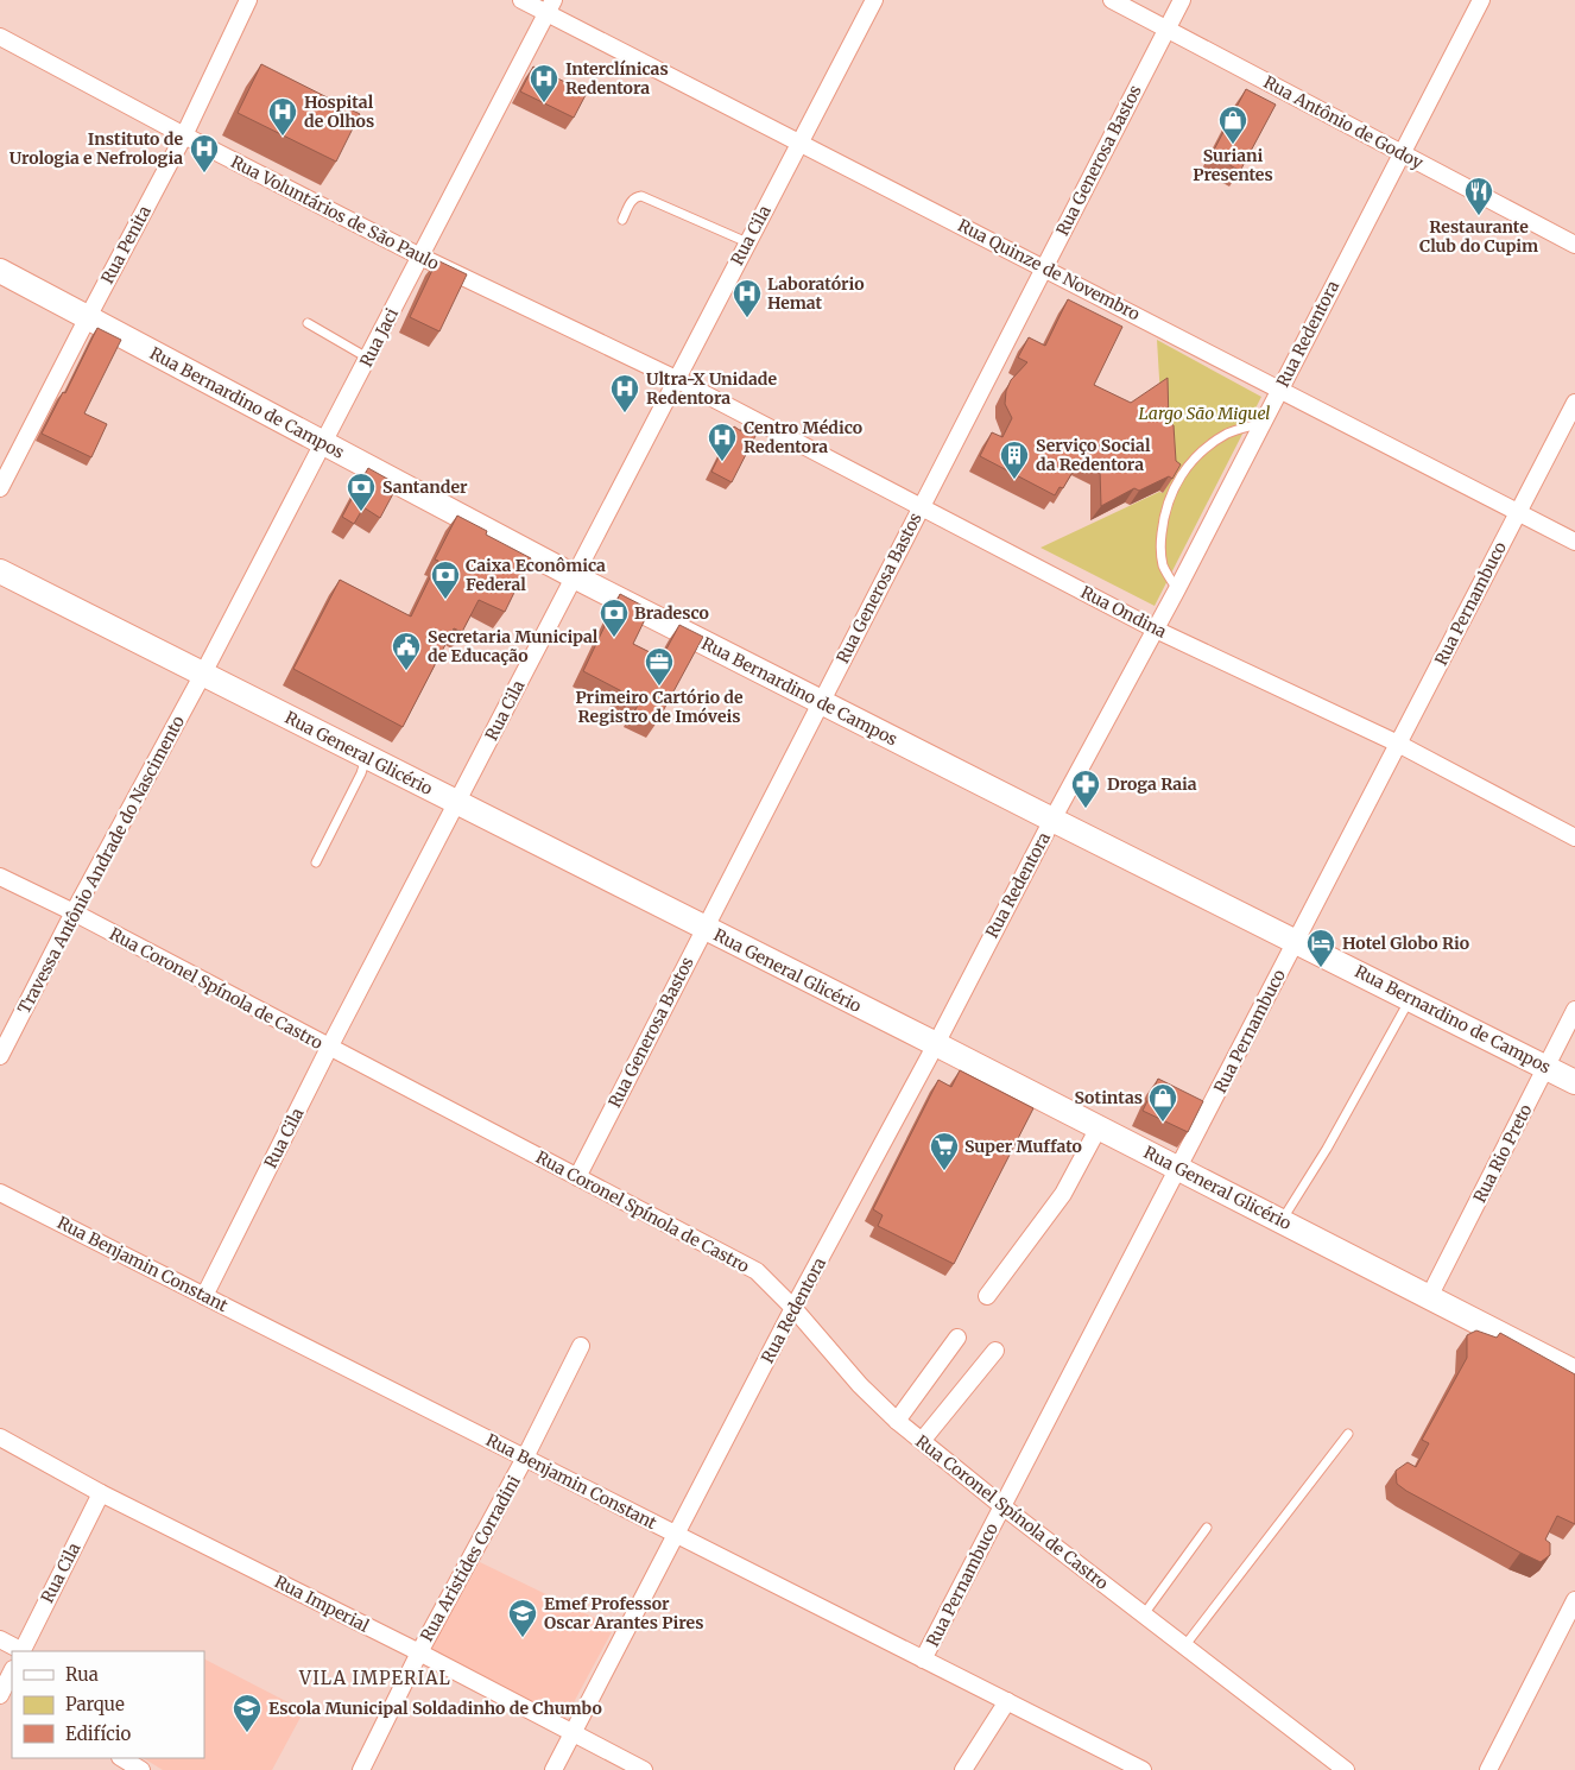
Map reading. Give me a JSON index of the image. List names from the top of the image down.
{
  "streets": {
    "street": [
      "Rua Antônio de Godoy",
      "Rua Generosa Bastos",
      "Rua Voluntários de São Paulo",
      "Rua Cila",
      "Rua Penita",
      "Rua Quinze de Novembro",
      "Rua Redentora",
      "Rua Jaci",
      "Rua Bernardino de Campos",
      "Rua Pernambuco",
      "Rua Ondina",
      "Rua General Glicério",
      "Travessa Antônio Andrade do Nascimento",
      "Rua Coronel Spínola de Castro",
      "Rua Rio Preto",
      "Rua Benjamin Constant",
      "Rua Aristides Corradini",
      "Rua Imperial"
    ]
  },
  "crossings": [
    ["Rua Antônio de Godoy", "Rua Generosa Bastos"],
    ["Rua Antônio de Godoy", "Rua Redentora"],
    ["Rua Generosa Bastos", "Rua Quinze de Novembro"],
    ["Rua Generosa Bastos", "Rua Bernardino de Campos"],
    ["Rua Generosa Bastos", "Rua Ondina"],
    ["Rua Generosa Bastos", "Rua General Glicério"],
    ["Rua Generosa Bastos", "Rua Coronel Spínola de Castro"],
    ["Rua Voluntários de São Paulo", "Rua Cila"],
    ["Rua Voluntários de São Paulo", "Rua Penita"],
    ["Rua Voluntários de São Paulo", "Rua Jaci"],
    ["Rua Voluntários de São Paulo", "Rua Ondina"],
    ["Rua Cila", "Rua Quinze de Novembro"],
    ["Rua Cila", "Rua Bernardino de Campos"],
    ["Rua Cila", "Rua Ondina"],
    ["Rua Cila", "Rua General Glicério"],
    ["Rua Cila", "Rua Coronel Spínola de Castro"],
    ["Rua Cila", "Rua Benjamin Constant"],
    ["Rua Cila", "Rua Imperial"],
    ["Rua Penita", "Rua Bernardino de Campos"],
    ["Rua Quinze de Novembro", "Rua Redentora"],
    ["Rua Quinze de Novembro", "Rua Jaci"],
    ["Rua Quinze de Novembro", "Rua Pernambuco"],
    ["Rua Redentora", "Rua Bernardino de Campos"],
    ["Rua Redentora", "Rua Ondina"],
    ["Rua Redentora", "Rua General Glicério"],
    ["Rua Redentora", "Rua Coronel Spínola de Castro"],
    ["Rua Redentora", "Rua Benjamin Constant"],
    ["Rua Redentora", "Rua Imperial"],
    ["Rua Jaci", "Rua Bernardino de Campos"],
    ["Rua Jaci", "Rua General Glicério"],
    ["Rua Jaci", "Travessa Antônio Andrade do Nascimento"],
    ["Rua Bernardino de Campos", "Rua Pernambuco"],
    ["Rua Bernardino de Campos", "Rua Rio Preto"],
    ["Rua Pernambuco", "Rua Ondina"],
    ["Rua Pernambuco", "Rua General Glicério"],
    ["Rua Pernambuco", "Rua Coronel Spínola de Castro"],
    ["Rua Pernambuco", "Rua Benjamin Constant"],
    ["Rua General Glicério", "Travessa Antônio Andrade do Nascimento"],
    ["Rua General Glicério", "Rua Rio Preto"],
    ["Travessa Antônio Andrade do Nascimento", "Rua Coronel Spínola de Castro"],
    ["Rua Benjamin Constant", "Rua Aristides Corradini"],
    ["Rua Aristides Corradini", "Rua Imperial"]
  ],
  "districts": ["VILA IMPERIAL"],
  "parks": ["Largo São Miguel"],
  "places": {
    "hospital": [
      "Interclínicas Redentora",
      "Hospital de Olhos",
      "Instituto de Urologia e Nefrologia",
      "Laboratório Hemat",
      "Ultra-X Unidade Redentora",
      "Centro Médico Redentora"
    ],
    "shop": ["Suriani Presentes", "Sotintas"],
    "restaurant": ["Restaurante Club do Cupim"],
    "building": ["Serviço Social da Redentora"],
    "bank": ["Santander", "Caixa Econômica Federal", "Bradesco"],
    "public building": ["Secretaria Municipal de Educação"],
    "office": ["Primeiro Cartório de Registro de Imóveis"],
    "pharmacy": ["Droga Raia"],
    "hotel": ["Hotel Globo Rio"],
    "supermarket": ["Super Muffato"],
    "school or university": ["Emef Professor Oscar Arantes Pires", "Escola Municipal Soldadinho de Chumbo"]
  },
  "legend": ["Rua", "Parque", "Edifício"]
}
